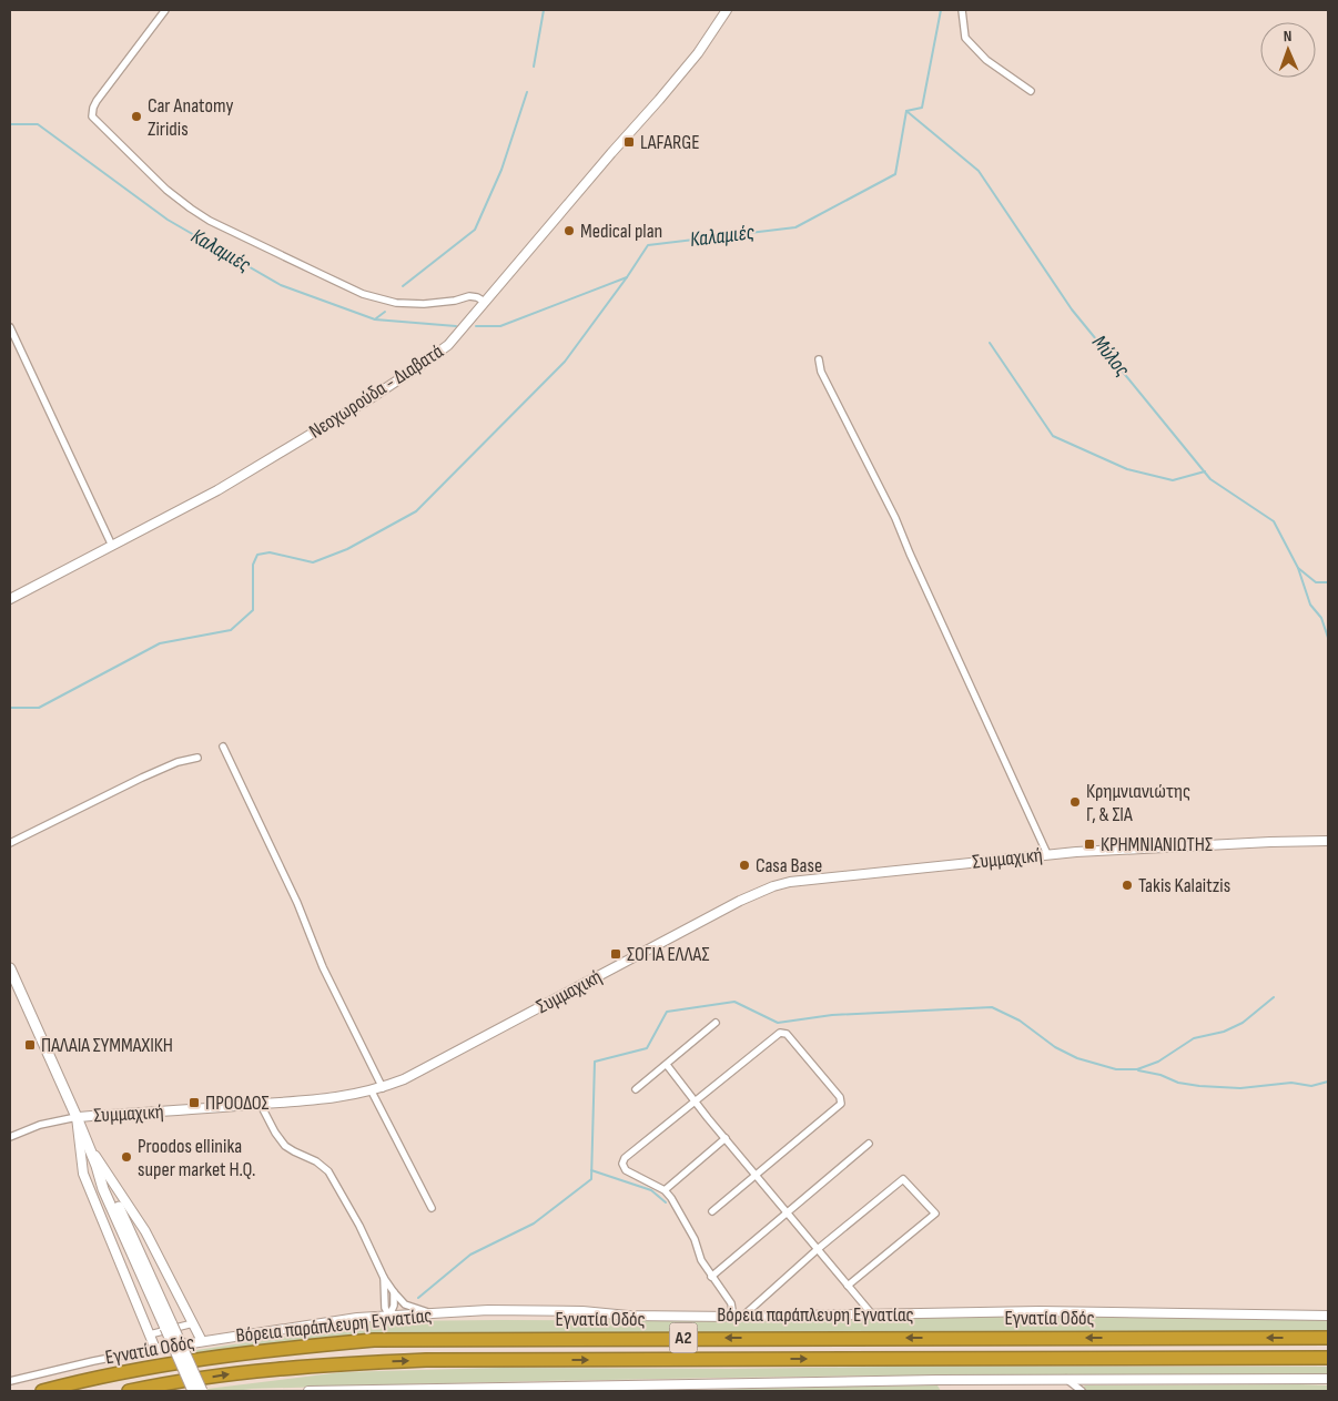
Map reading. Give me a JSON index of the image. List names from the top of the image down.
{
  "streets": {
    "highway": ["Εγνατία Οδός", "Α2"],
    "street": ["Νεοχωρούδα - Διαβατά", "Συμμαχική", "Βόρεια παράπλευρη Εγνατίας"]
  },
  "water": ["Καλαμιές", "Μύλος"],
  "places": {
    "other": [
      "Car Anatomy Ziridis",
      "Medical plan",
      "Κρημνιανιώτης Γ, & ΣΙΑ",
      "Casa Base",
      "Takis Kalaitzis",
      "Proodos ellinika super market H.Q."
    ],
    "transit": [
      "LAFARGE",
      "ΚΡΗΜΝΙΑΝΙΩΤΗΣ",
      "ΣΟΓΙΑ ΕΛΛΑΣ",
      "ΠΑΛΑΙΑ ΣΥΜΜΑΧΙΚΗ",
      "ΠΡΟΟΔΟΣ"
    ]
  },
  "north": "top"
}
